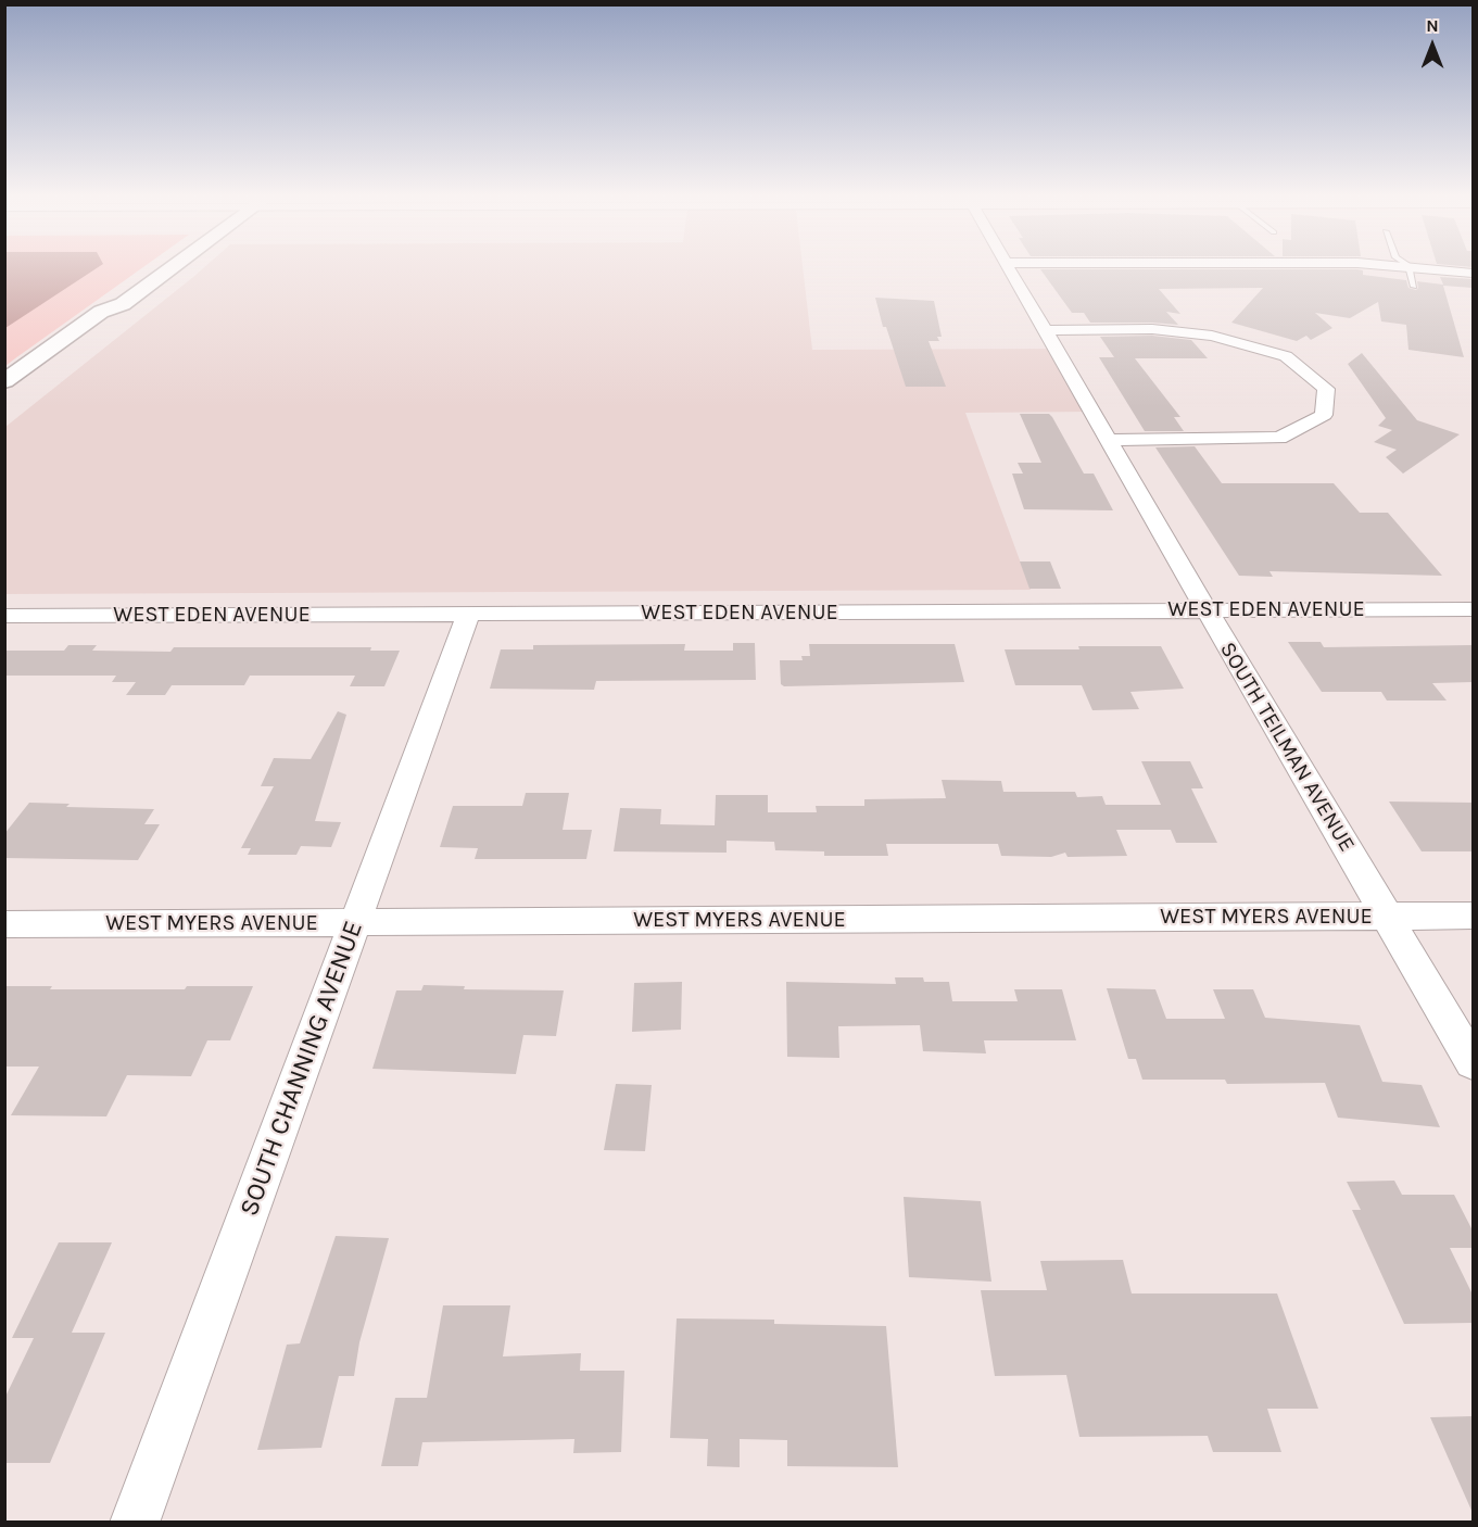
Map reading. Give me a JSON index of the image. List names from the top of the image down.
{
  "streets": {
    "street": [
      "WEST EDEN AVENUE",
      "SOUTH TEILMAN AVENUE",
      "WEST MYERS AVENUE",
      "SOUTH CHANNING AVENUE"
    ]
  },
  "crossings": [
    ["WEST EDEN AVENUE", "SOUTH TEILMAN AVENUE"],
    ["WEST EDEN AVENUE", "SOUTH CHANNING AVENUE"],
    ["SOUTH TEILMAN AVENUE", "WEST MYERS AVENUE"],
    ["WEST MYERS AVENUE", "SOUTH CHANNING AVENUE"]
  ],
  "north": "top"
}
